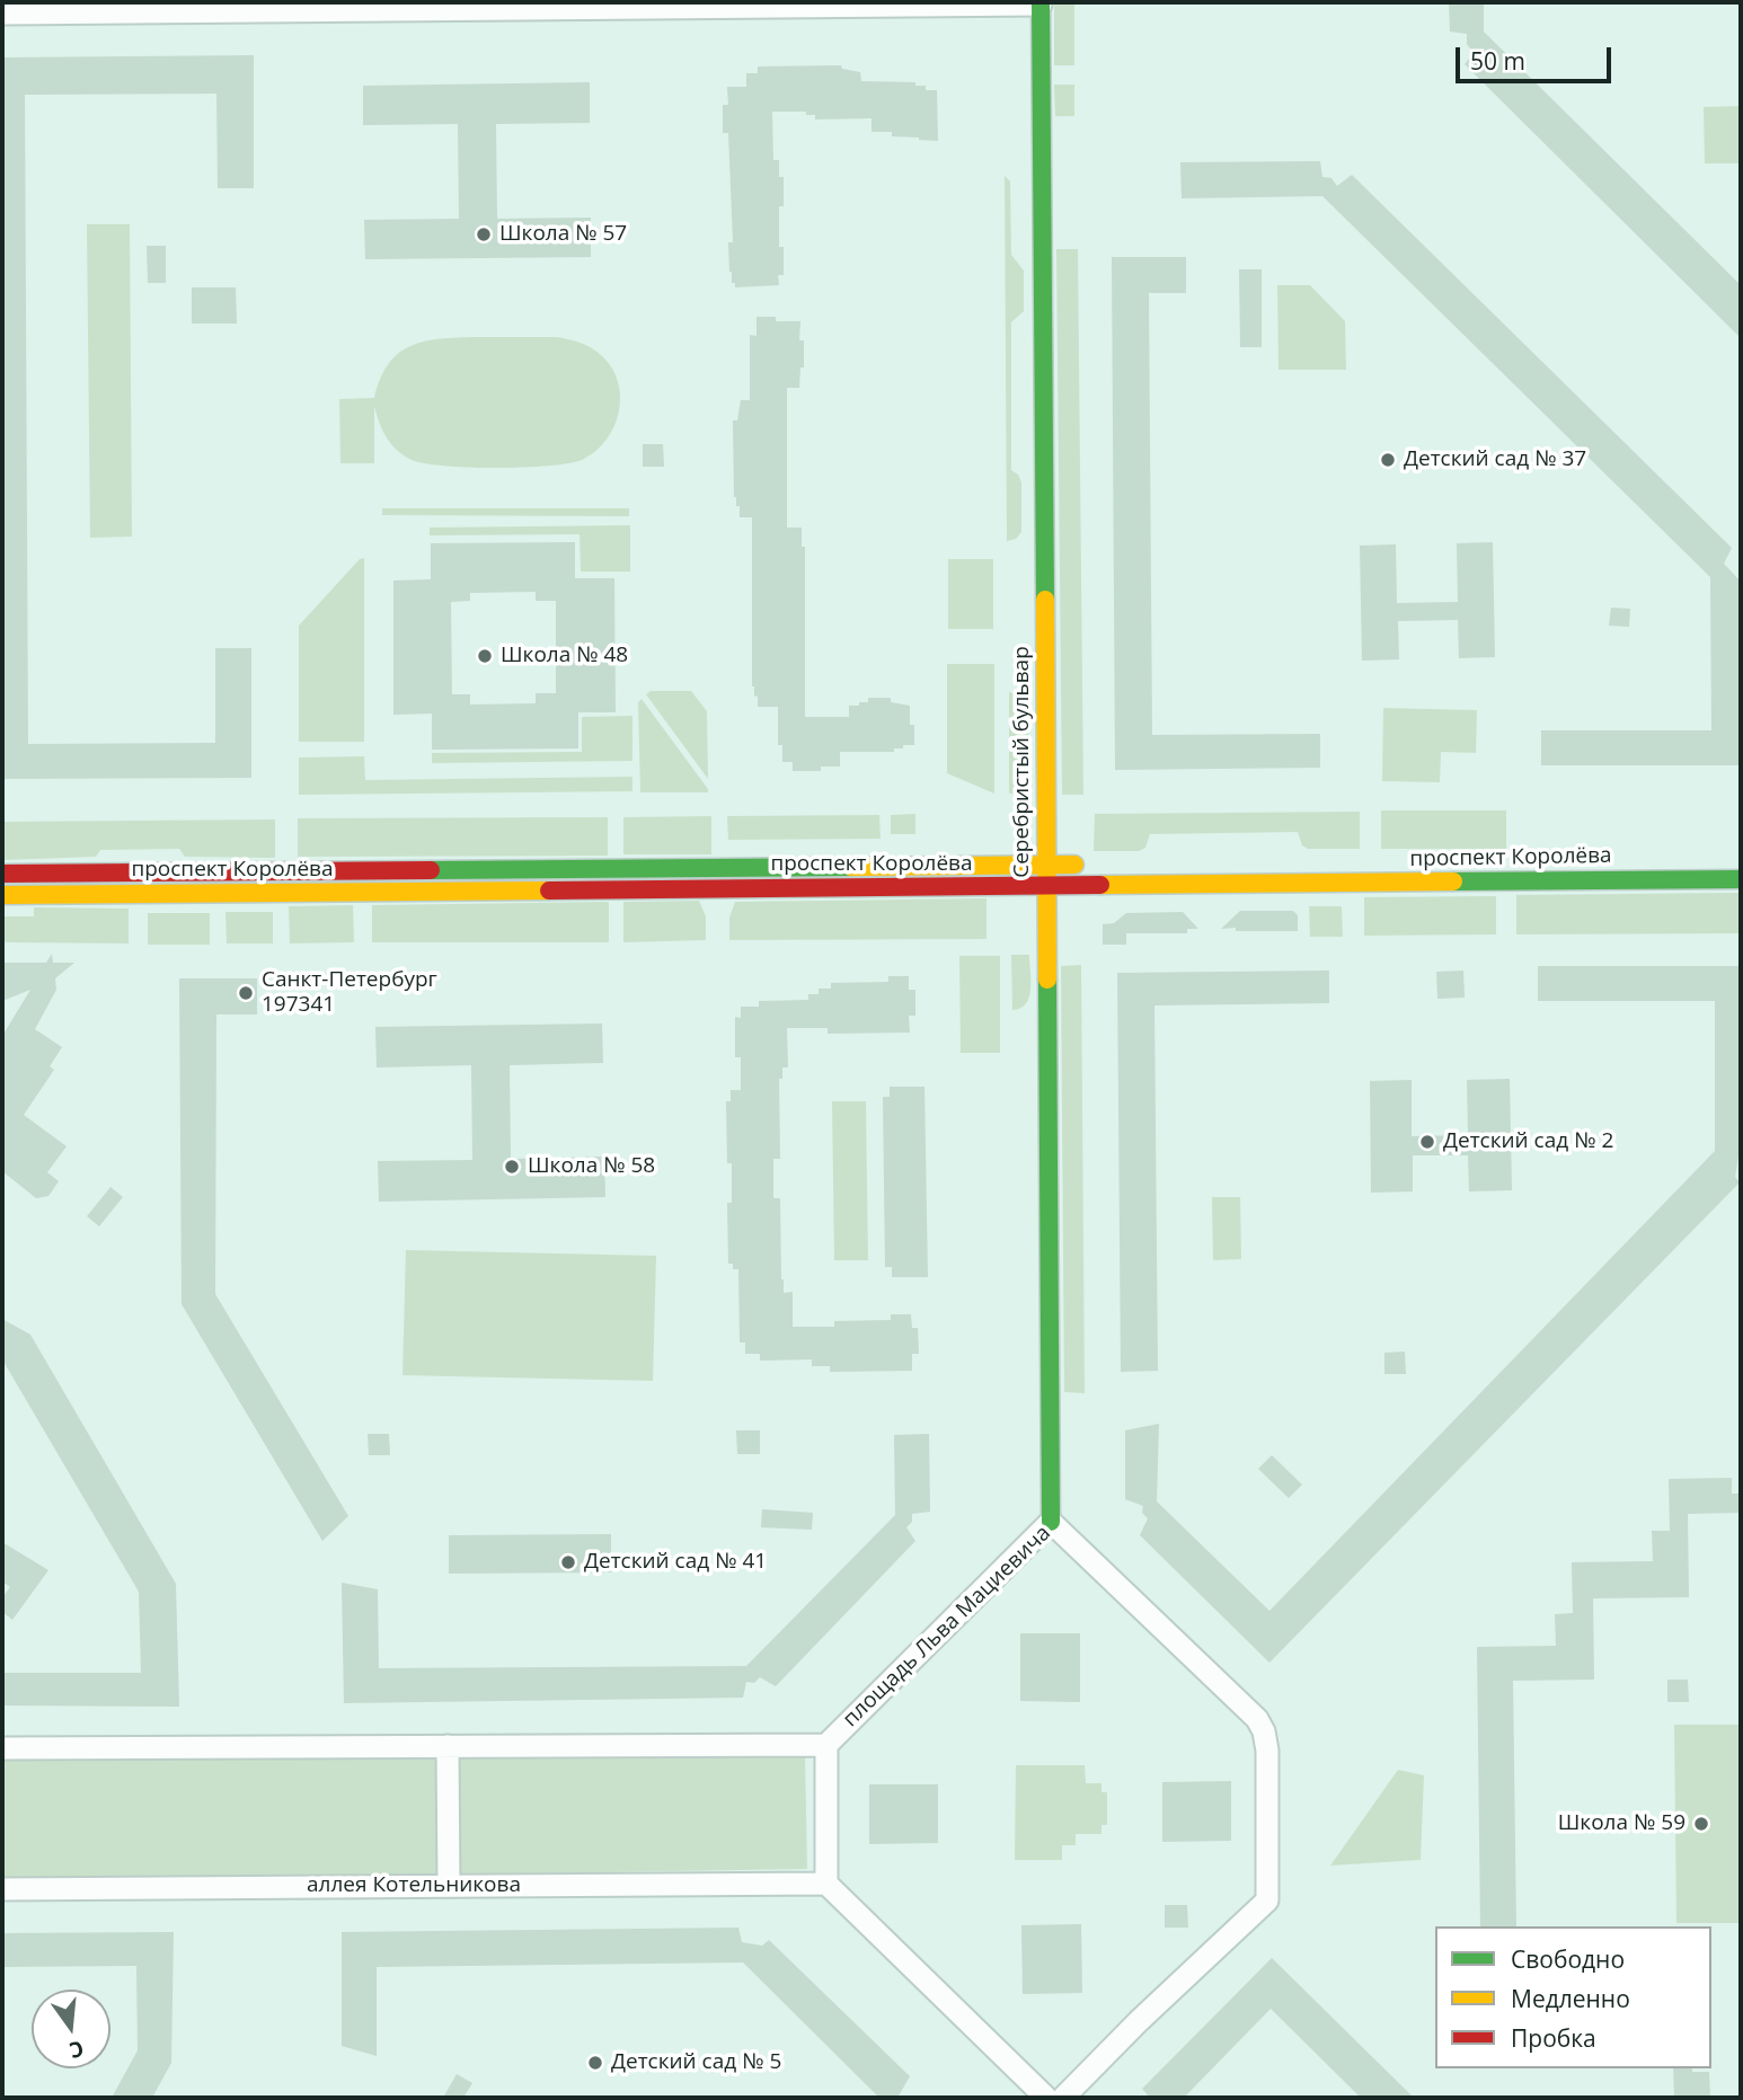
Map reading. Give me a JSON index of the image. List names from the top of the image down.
{
  "streets": {
    "street": [
      "Серебристый бульвар",
      "проспект Королёва",
      "площадь Льва Мациевича",
      "аллея Котельникова"
    ]
  },
  "crossings": [
    ["Серебристый бульвар", "проспект Королёва"],
    ["Серебристый бульвар", "площадь Льва Мациевича"],
    ["площадь Льва Мациевича", "аллея Котельникова"]
  ],
  "places": [
    "Школа № 57",
    "Детский сад № 37",
    "Школа № 48",
    "Санкт-Петербург 197341",
    "Детский сад № 2",
    "Школа № 58",
    "Детский сад № 41",
    "Школа № 59",
    "Детский сад № 5"
  ],
  "legend": ["Свободно", "Медленно", "Пробка"],
  "scale_bar": "50 m",
  "north": "bottom"
}
